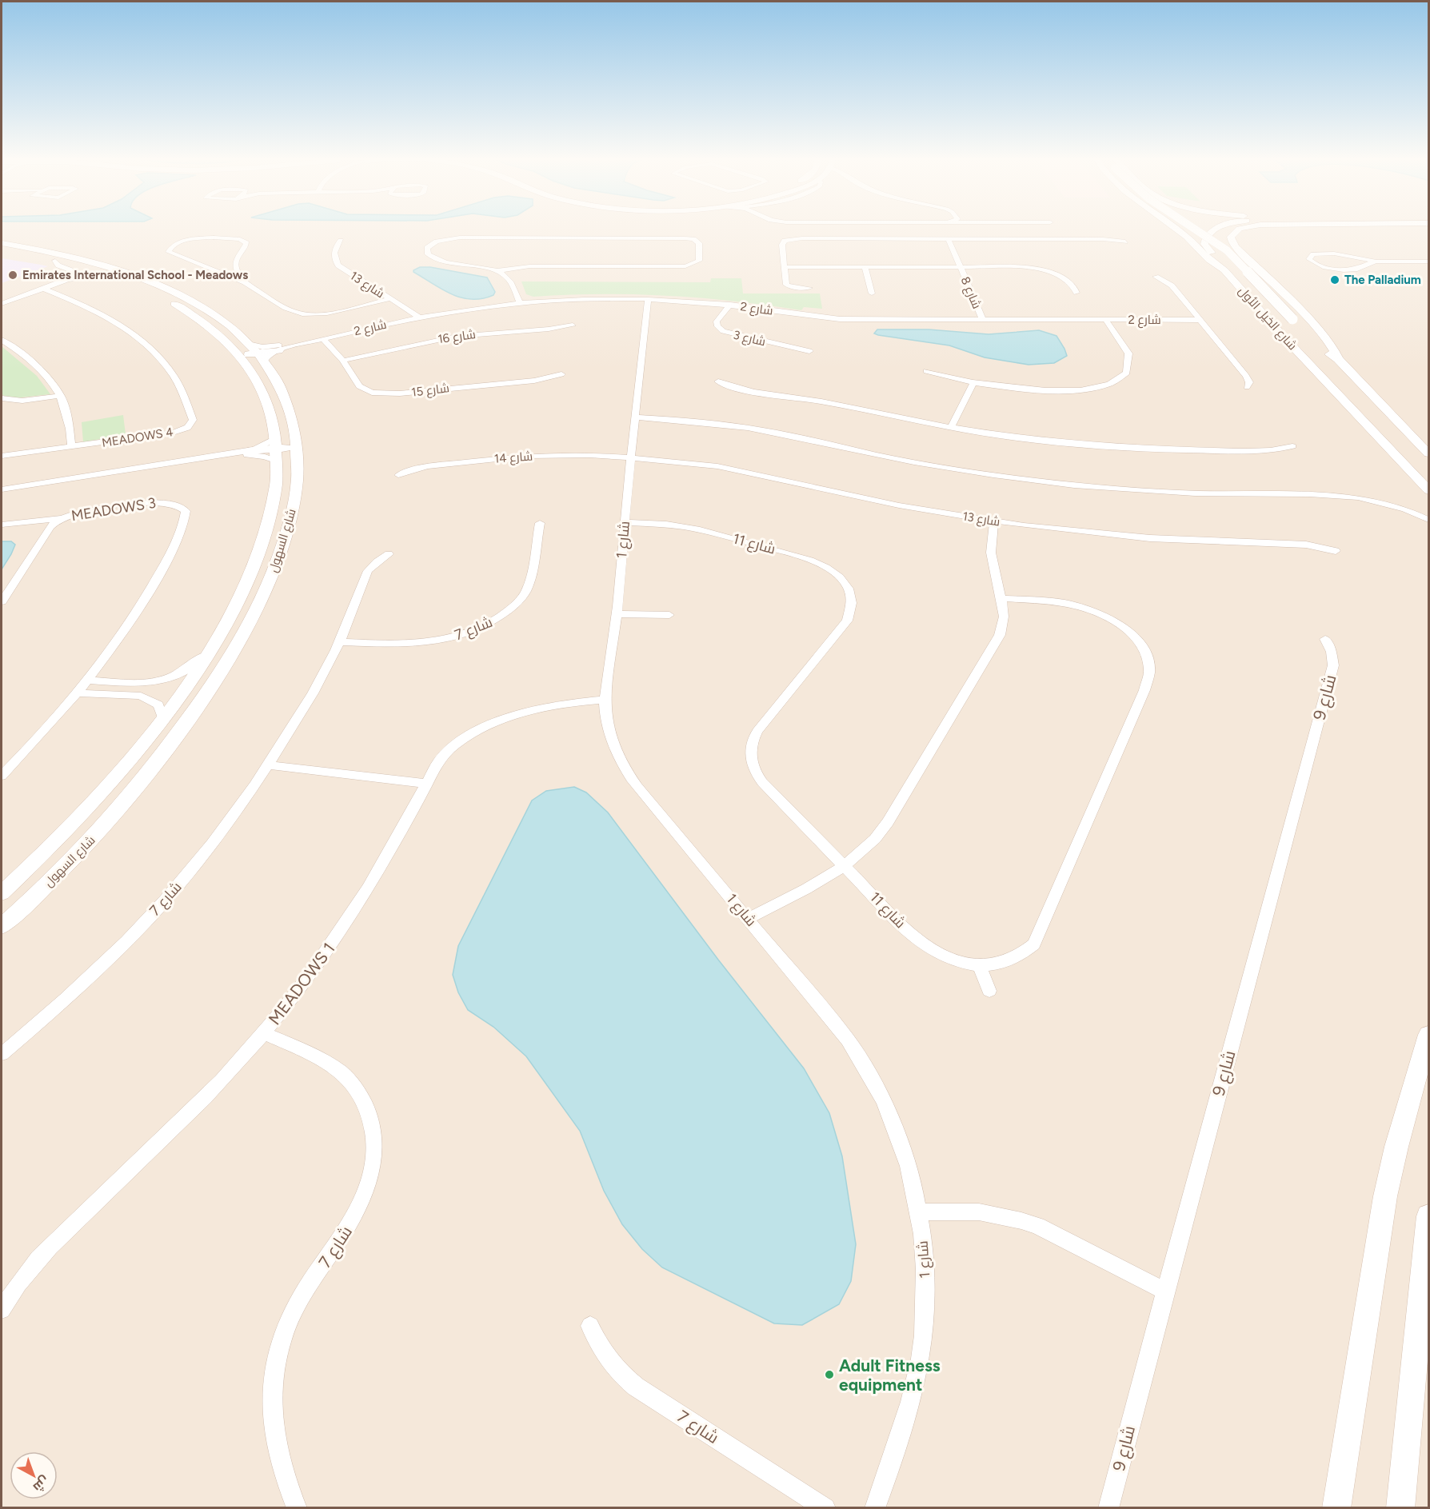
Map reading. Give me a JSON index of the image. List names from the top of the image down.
{
  "streets": {
    "main road": ["شارع الخيل الأول", "شارع السهول"],
    "street": [
      "شارع 13",
      "شارع 8",
      "شارع 2",
      "شارع 16",
      "شارع 3",
      "شارع 15",
      "MEADOWS 4",
      "شارع 14",
      "MEADOWS 3",
      "شارع 1",
      "شارع 11",
      "شارع 7",
      "شارع 9",
      "MEADOWS 1"
    ]
  },
  "crossings": [
    ["شارع 13", "شارع 2"],
    ["شارع 13", "شارع 14"],
    ["شارع 13", "شارع 1"],
    ["شارع 8", "شارع 2"],
    ["شارع 2", "شارع 3"],
    ["شارع 2", "شارع 15"],
    ["شارع 2", "شارع 1"],
    ["شارع 16", "شارع 15"],
    ["شارع 14", "شارع 1"],
    ["شارع 1", "شارع 11"],
    ["شارع 1", "MEADOWS 1"],
    ["شارع 7", "MEADOWS 1"]
  ],
  "places": ["Emirates International School - Meadows", "The Palladium", "Adult Fitness equipment"],
  "north": "bottom right"
}
